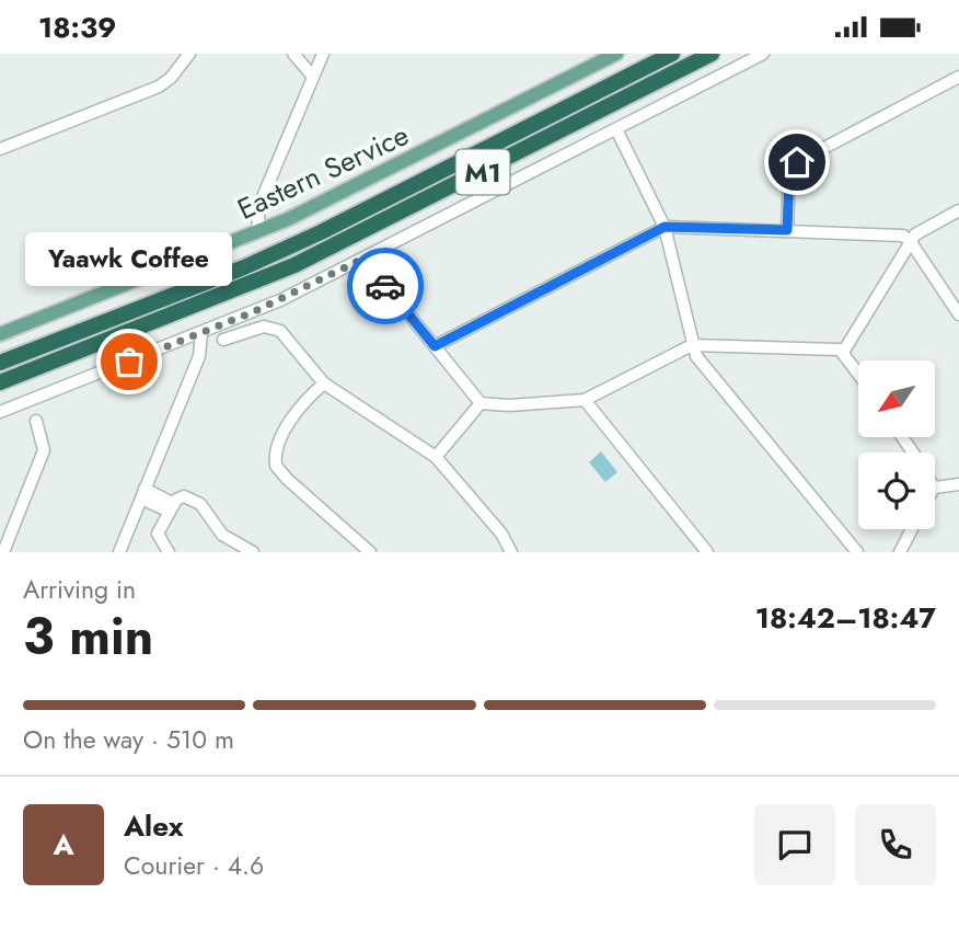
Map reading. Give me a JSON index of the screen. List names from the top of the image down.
{
  "streets": {
    "highway": ["M1"],
    "main road": ["Eastern Service"]
  },
  "places": ["Yaawk Coffee"],
  "north": "bottom left",
  "page": {
    "status": "18:39",
    "bubble": "Yaawk Coffee",
    "heading": ["3 min", "Arriving in", "18:42–18:47"],
    "panel": ["Alex", "Courier · 4.6"],
    "bar": "On the way · 510 m",
    "round": "A"
  }
}
